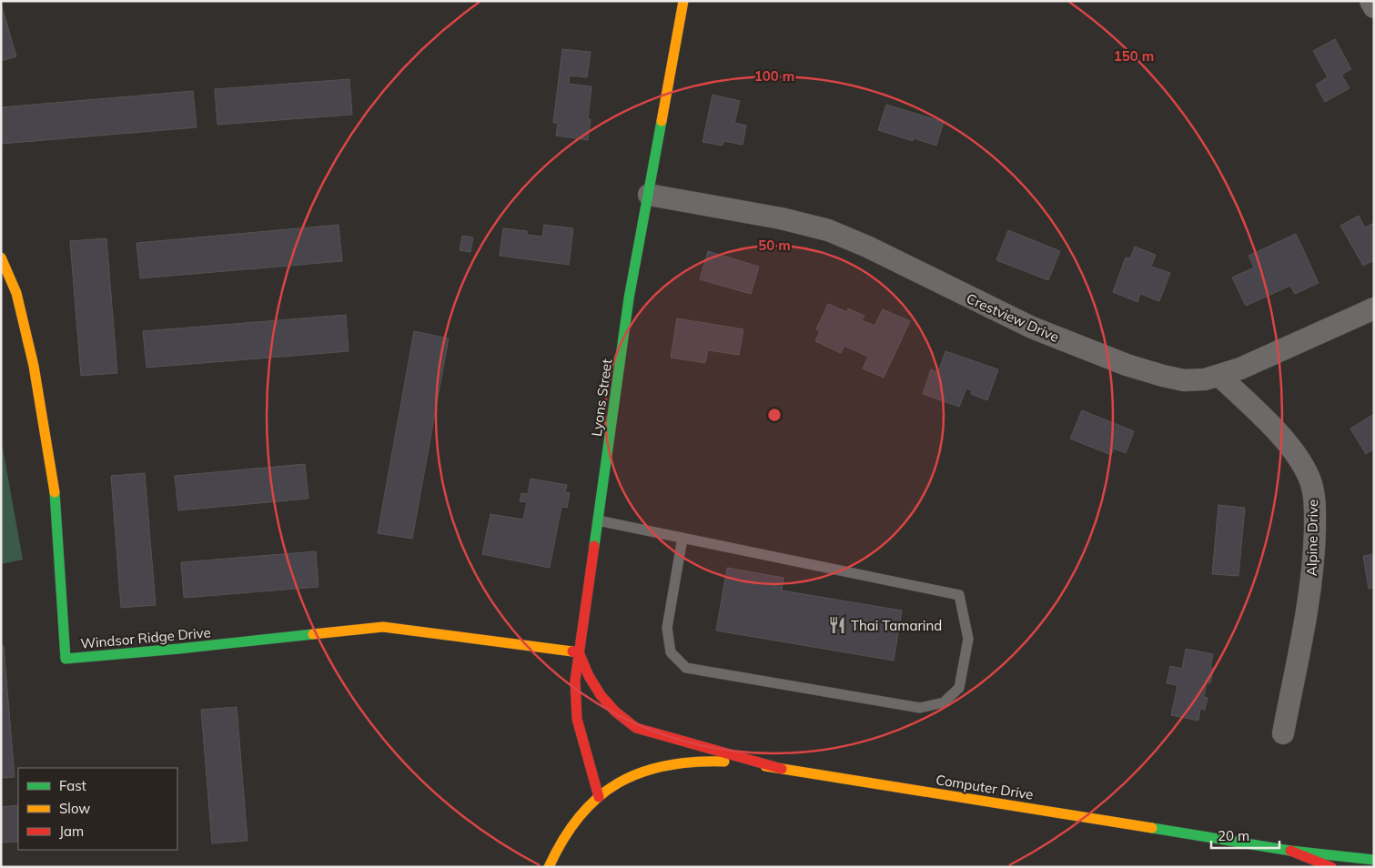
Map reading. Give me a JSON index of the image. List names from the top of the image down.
{
  "streets": {
    "main road": ["Lyons Street", "Windsor Ridge Drive", "Computer Drive"],
    "street": ["Crestview Drive", "Alpine Drive"]
  },
  "crossings": [
    ["Crestview Drive", "Lyons Street"],
    ["Crestview Drive", "Alpine Drive"],
    ["Lyons Street", "Windsor Ridge Drive"],
    ["Lyons Street", "Computer Drive"]
  ],
  "places": {
    "restaurant": ["Thai Tamarind"]
  },
  "legend": ["Fast", "Slow", "Jam"],
  "scale_bar": "20 m",
  "rings": ["150 m", "100 m", "50 m"]
}
